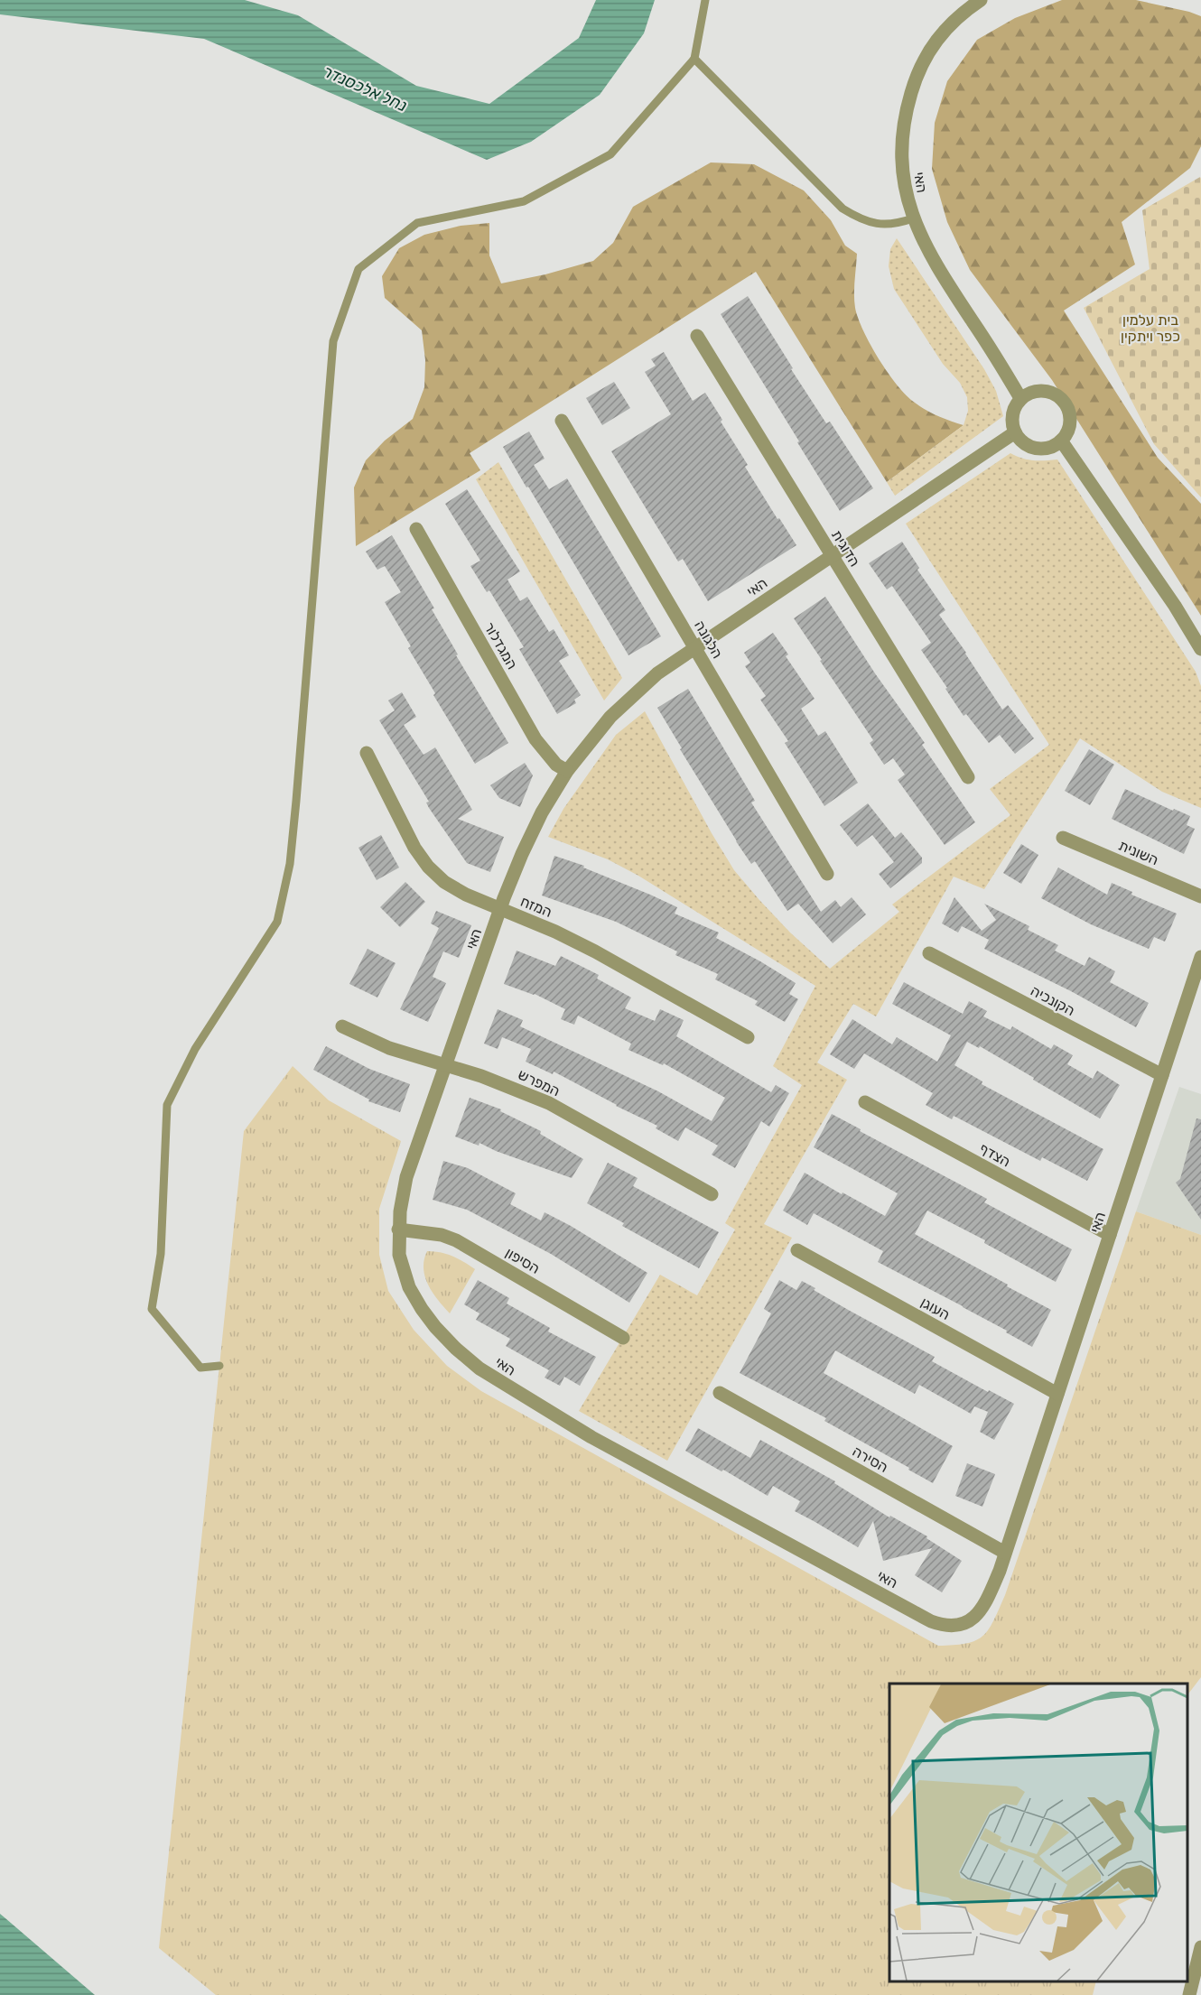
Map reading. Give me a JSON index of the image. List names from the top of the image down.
{
  "streets": {
    "street": [
      "האי",
      "הדוגית",
      "הלגונה",
      "המגדלור",
      "השונית",
      "המזח",
      "הקונכיה",
      "המפרש",
      "הצדף",
      "הסיפון",
      "העוגן",
      "הסירה"
    ]
  },
  "crossings": [
    ["האי", "הדוגית"],
    ["האי", "הלגונה"],
    ["האי", "המגדלור"],
    ["האי", "המזח"],
    ["האי", "הקונכיה"],
    ["האי", "המפרש"],
    ["האי", "הצדף"],
    ["האי", "הסיפון"],
    ["האי", "העוגן"],
    ["האי", "הסירה"]
  ],
  "water": ["נחל אלכסנדר"],
  "parks": ["בית עלמין כפר ויתקין"]
}
